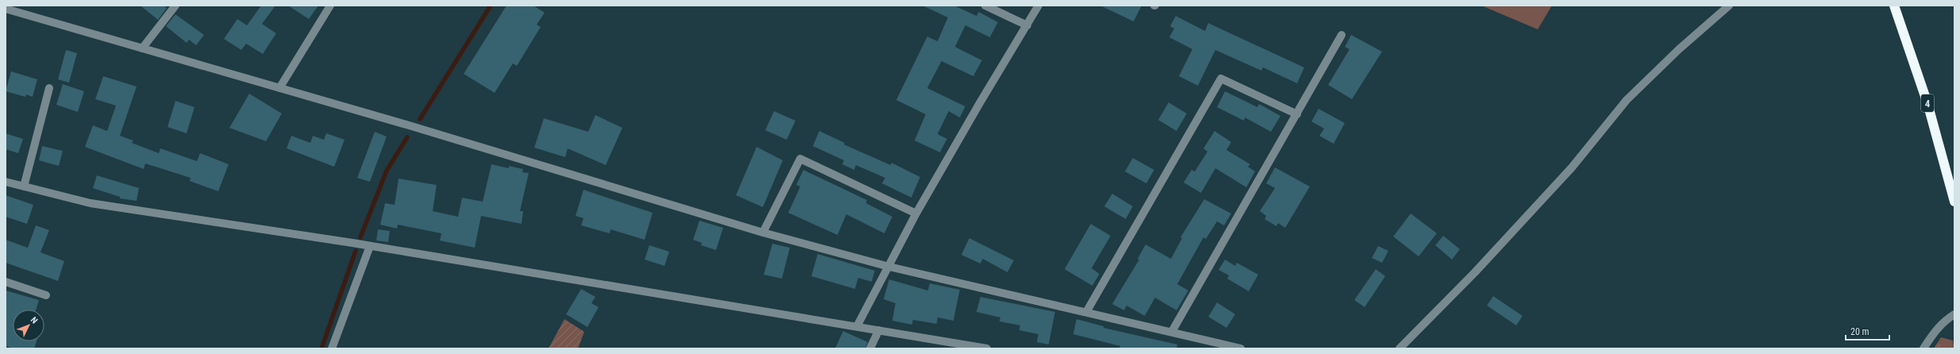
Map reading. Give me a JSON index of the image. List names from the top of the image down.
{
  "streets": {
    "highway": ["4"]
  },
  "scale_bar": "20 m",
  "north": "top right"
}
